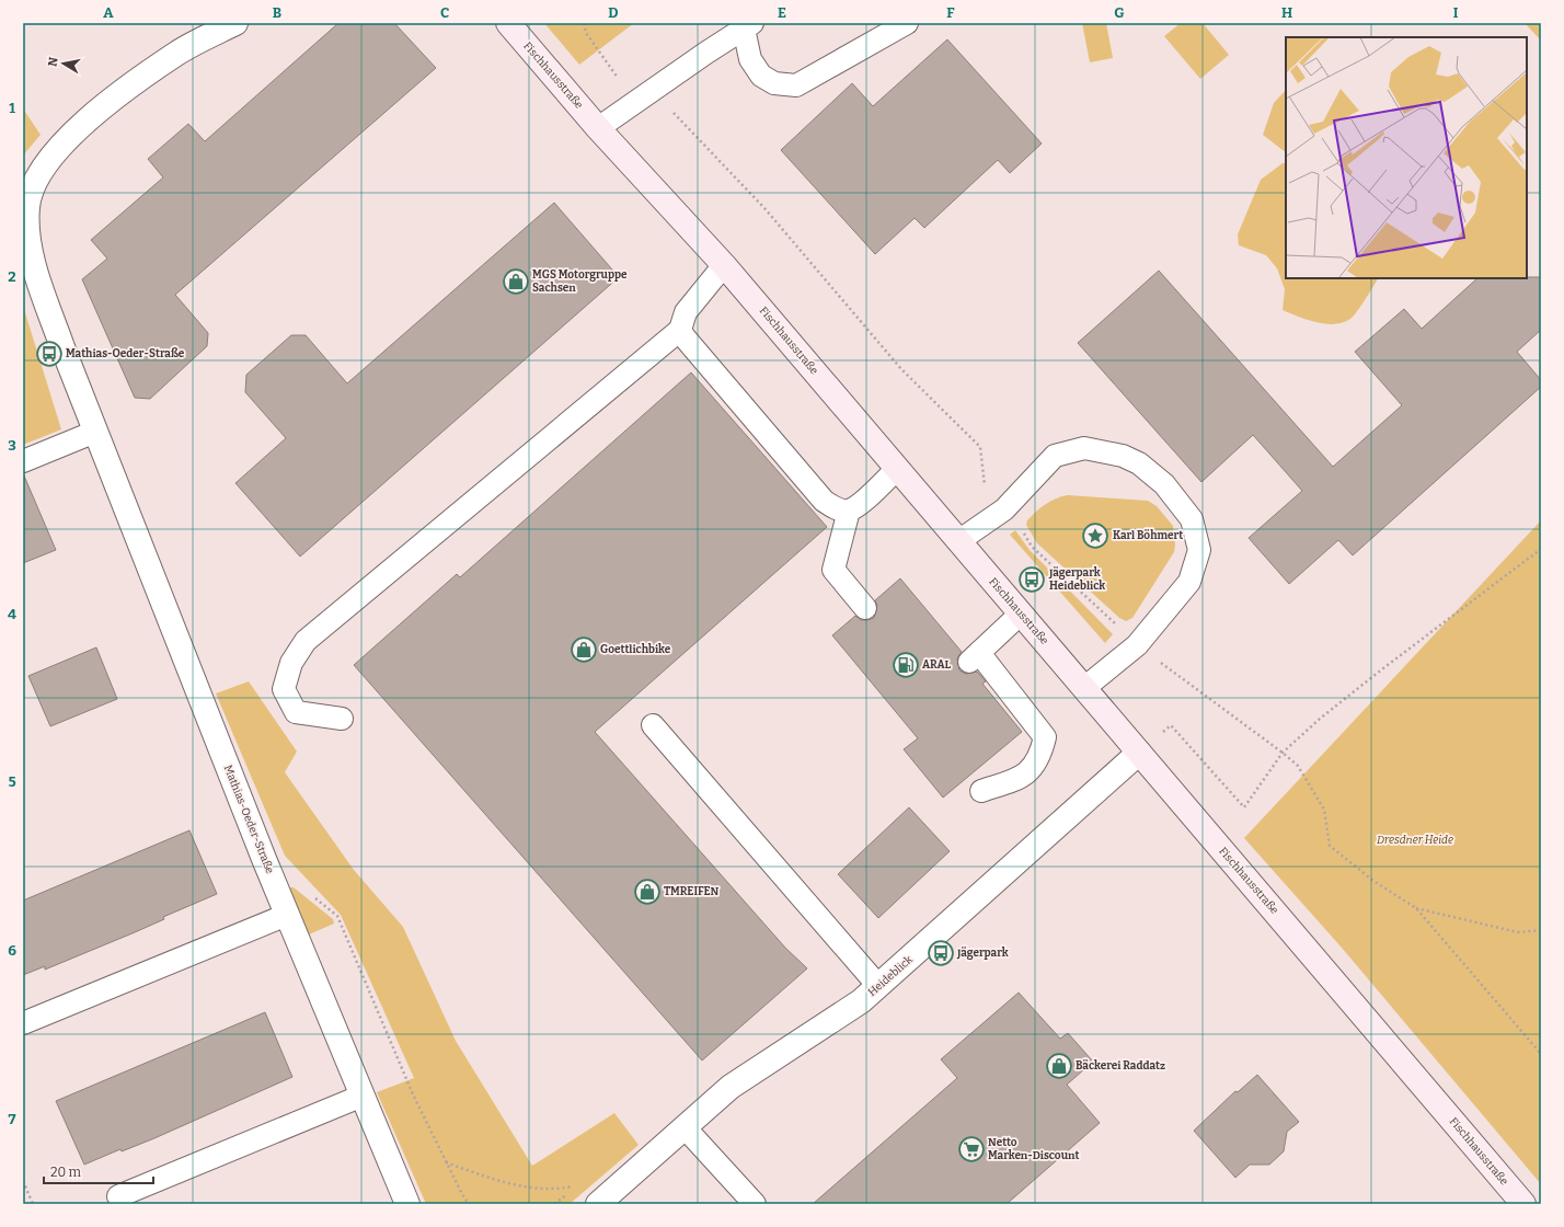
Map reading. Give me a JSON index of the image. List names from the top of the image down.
{
  "streets": {
    "main road": ["Fischhausstraße"],
    "street": ["Mathias-Oeder-Straße", "Heideblick"]
  },
  "crossings": [
    ["Fischhausstraße", "Heideblick"]
  ],
  "parks": ["Dresdner Heide"],
  "places": {
    "shop": [
      "MGS Motorgruppe Sachsen",
      "Goettlichbike",
      "TMREIFEN",
      "Bäckerei Raddatz"
    ],
    "bus stop": ["Mathias-Oeder-Straße", "Jägerpark Heideblick", "Jägerpark"],
    "place": ["Karl Böhmert"],
    "fuel station": ["ARAL"],
    "supermarket": ["Netto Marken-Discount"]
  },
  "scale_bar": "20 m",
  "north": "left",
  "grid": {
    "columns": [
      "A",
      "B",
      "C",
      "D",
      "E",
      "F",
      "G",
      "H",
      "I"
    ],
    "rows": [
      "1",
      "2",
      "3",
      "4",
      "5",
      "6",
      "7"
    ]
  }
}
